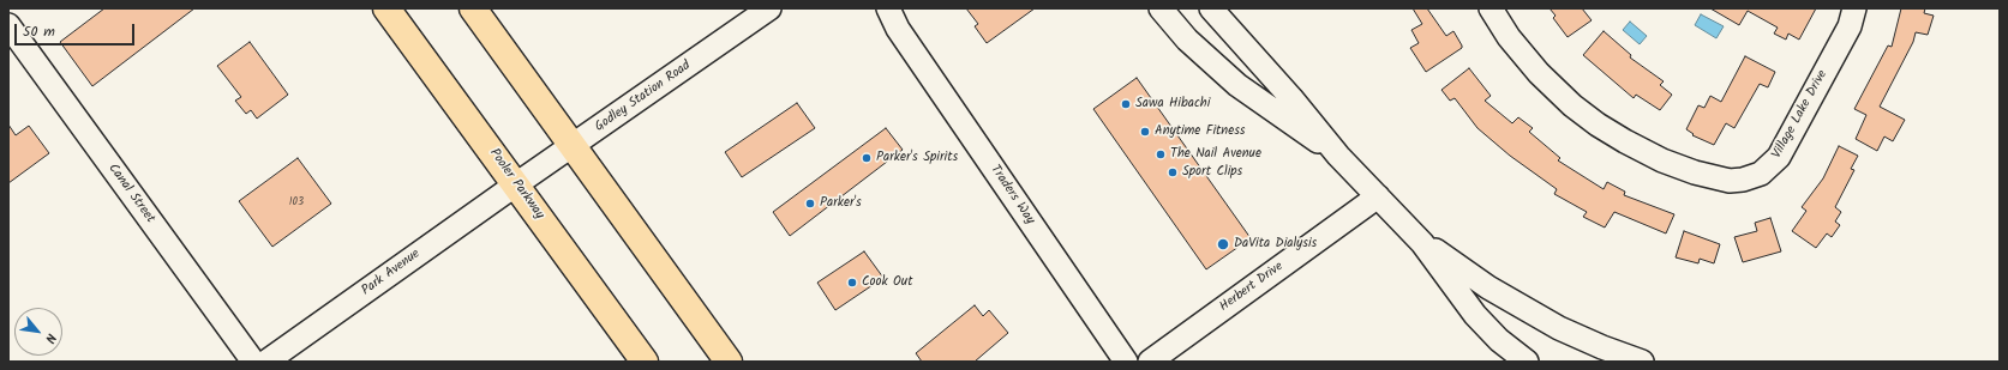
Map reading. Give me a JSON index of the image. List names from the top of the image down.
{
  "streets": {
    "main road": ["Pooler Parkway"],
    "street": [
      "Godley Station Road",
      "Village Lake Drive",
      "Canal Street",
      "Traders Way",
      "Park Avenue",
      "Herbert Drive"
    ]
  },
  "crossings": [
    ["Godley Station Road", "Pooler Parkway"],
    ["Godley Station Road", "Park Avenue"],
    ["Pooler Parkway", "Park Avenue"]
  ],
  "places": [
    "Sawa Hibachi",
    "Anytime Fitness",
    "The Nail Avenue",
    "Parker's Spirits",
    "Sport Clips",
    "Parker's",
    "DaVita Dialysis",
    "Cook Out"
  ],
  "house_numbers": ["103"],
  "scale_bar": "50 m",
  "north": "bottom right"
}
